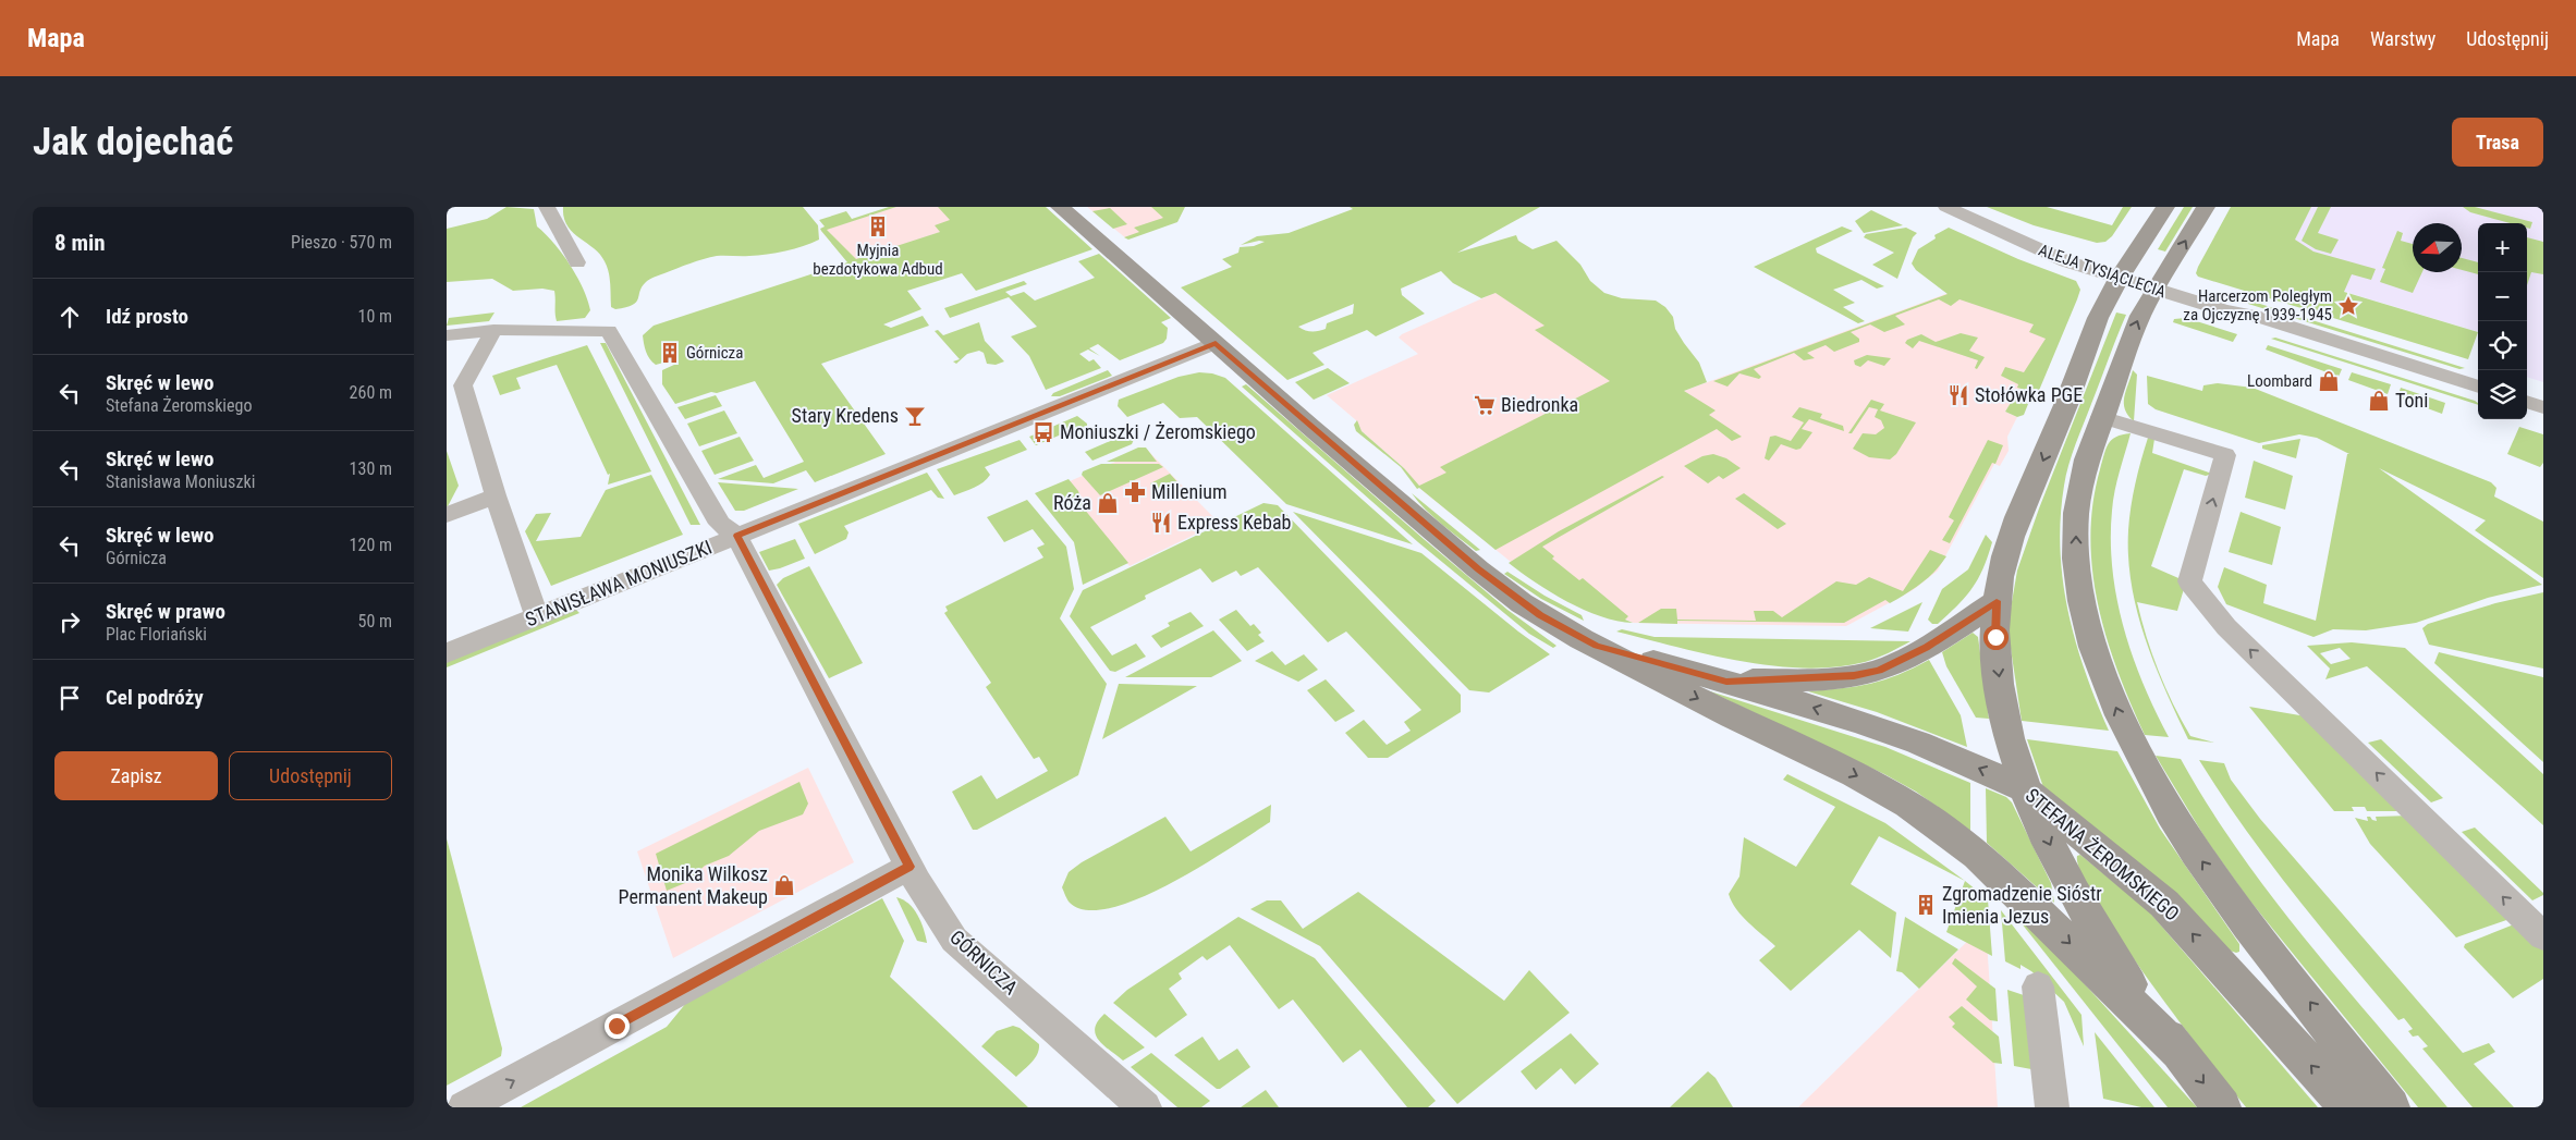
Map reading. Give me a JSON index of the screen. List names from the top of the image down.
{
  "streets": {
    "street": [
      "ALEJA TYSIĄCLECIA",
      "STANISŁAWA MONIUSZKI",
      "STEFANA ŻEROMSKIEGO",
      "GÓRNICZA"
    ]
  },
  "crossings": [
    ["STANISŁAWA MONIUSZKI", "STEFANA ŻEROMSKIEGO"],
    ["STANISŁAWA MONIUSZKI", "GÓRNICZA"]
  ],
  "places": {
    "building": ["Myjnia bezdotykowa Adbud", "Górnicza", "Zgromadzenie Sióstr Imienia Jezus"],
    "place": ["Harcerzom Poległym za Ojczyznę 1939-1945"],
    "shop": [
      "Loombard",
      "Toni",
      "Róża",
      "Monika Wilkosz Permanent Makeup"
    ],
    "restaurant": ["Stołówka PGE", "Express Kebab"],
    "supermarket": ["Biedronka"],
    "bar": ["Stary Kredens"],
    "bus stop": ["Moniuszki / Żeromskiego"],
    "pharmacy": ["Millenium"]
  },
  "north": "left",
  "page": {
    "header": "Mapa",
    "nav": ["Mapa", "Warstwy", "Udostępnij"],
    "buttons": [
      "Trasa",
      ["Zapisz", "Udostępnij"]
    ],
    "title": "Jak dojechać",
    "heading": ["8 min", "Pieszo · 570 m"],
    "map_buttons": ["+", "−"],
    "list": [
      ["Idź prosto", "10 m"],
      ["Skręć w lewo", "Stefana Żeromskiego", "260 m"],
      ["Skręć w lewo", "Stanisława Moniuszki", "130 m"],
      ["Skręć w lewo", "Górnicza", "120 m"],
      ["Skręć w prawo", "Plac Floriański", "50 m"],
      "Cel podróży"
    ]
  }
}
